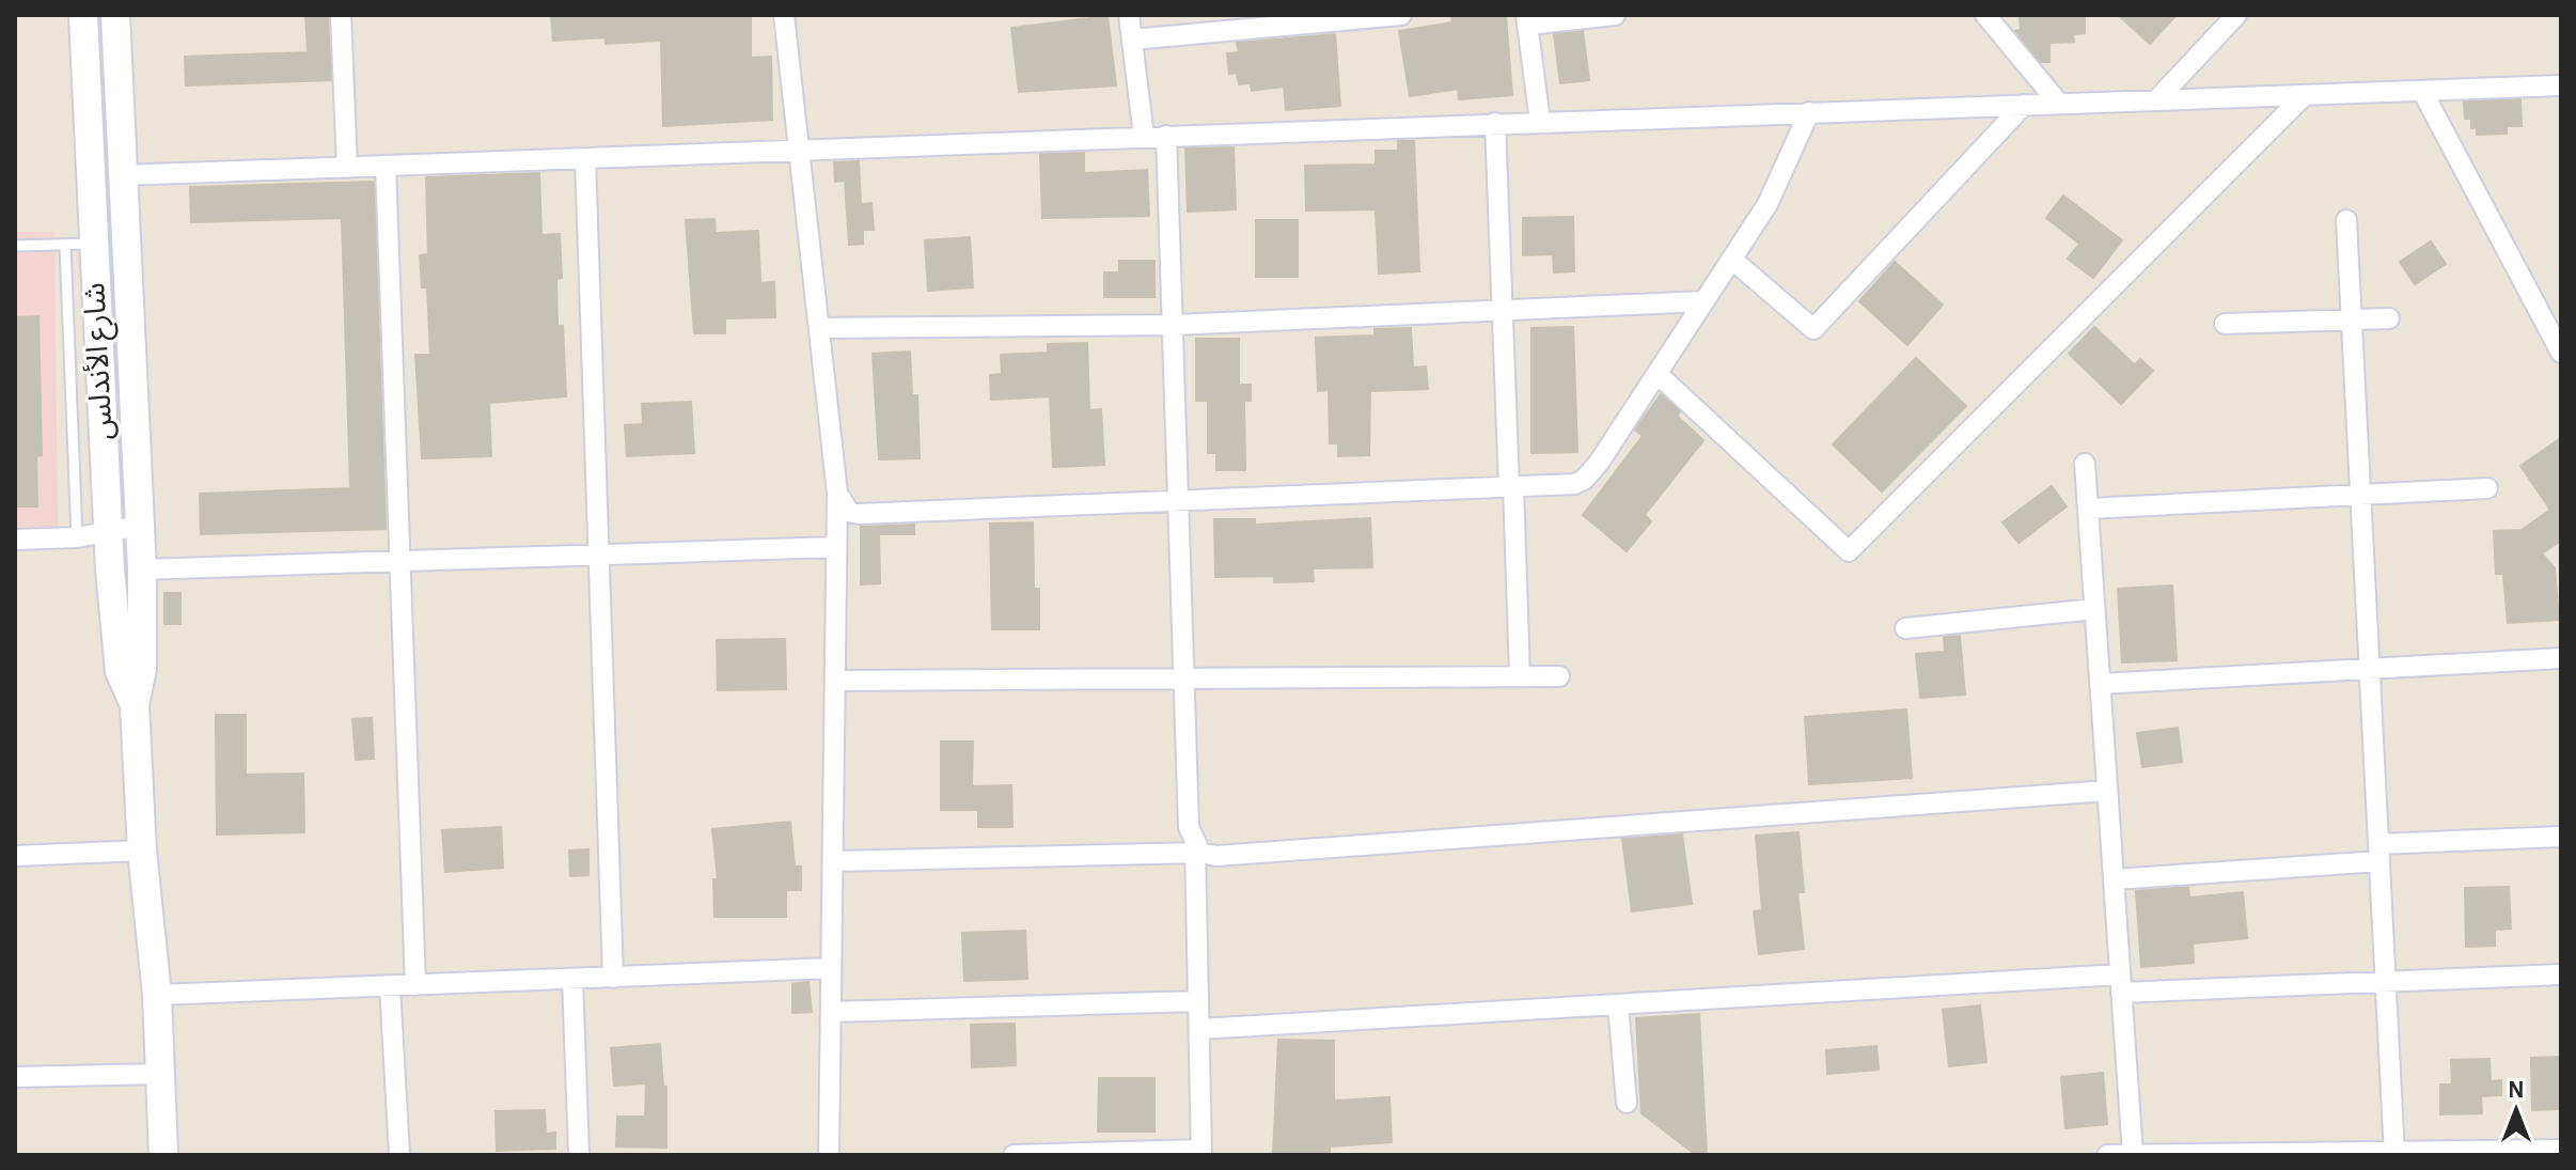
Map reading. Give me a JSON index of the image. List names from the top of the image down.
{
  "streets": {
    "main road": ["شارع الأندلس"]
  },
  "north": "top"
}
